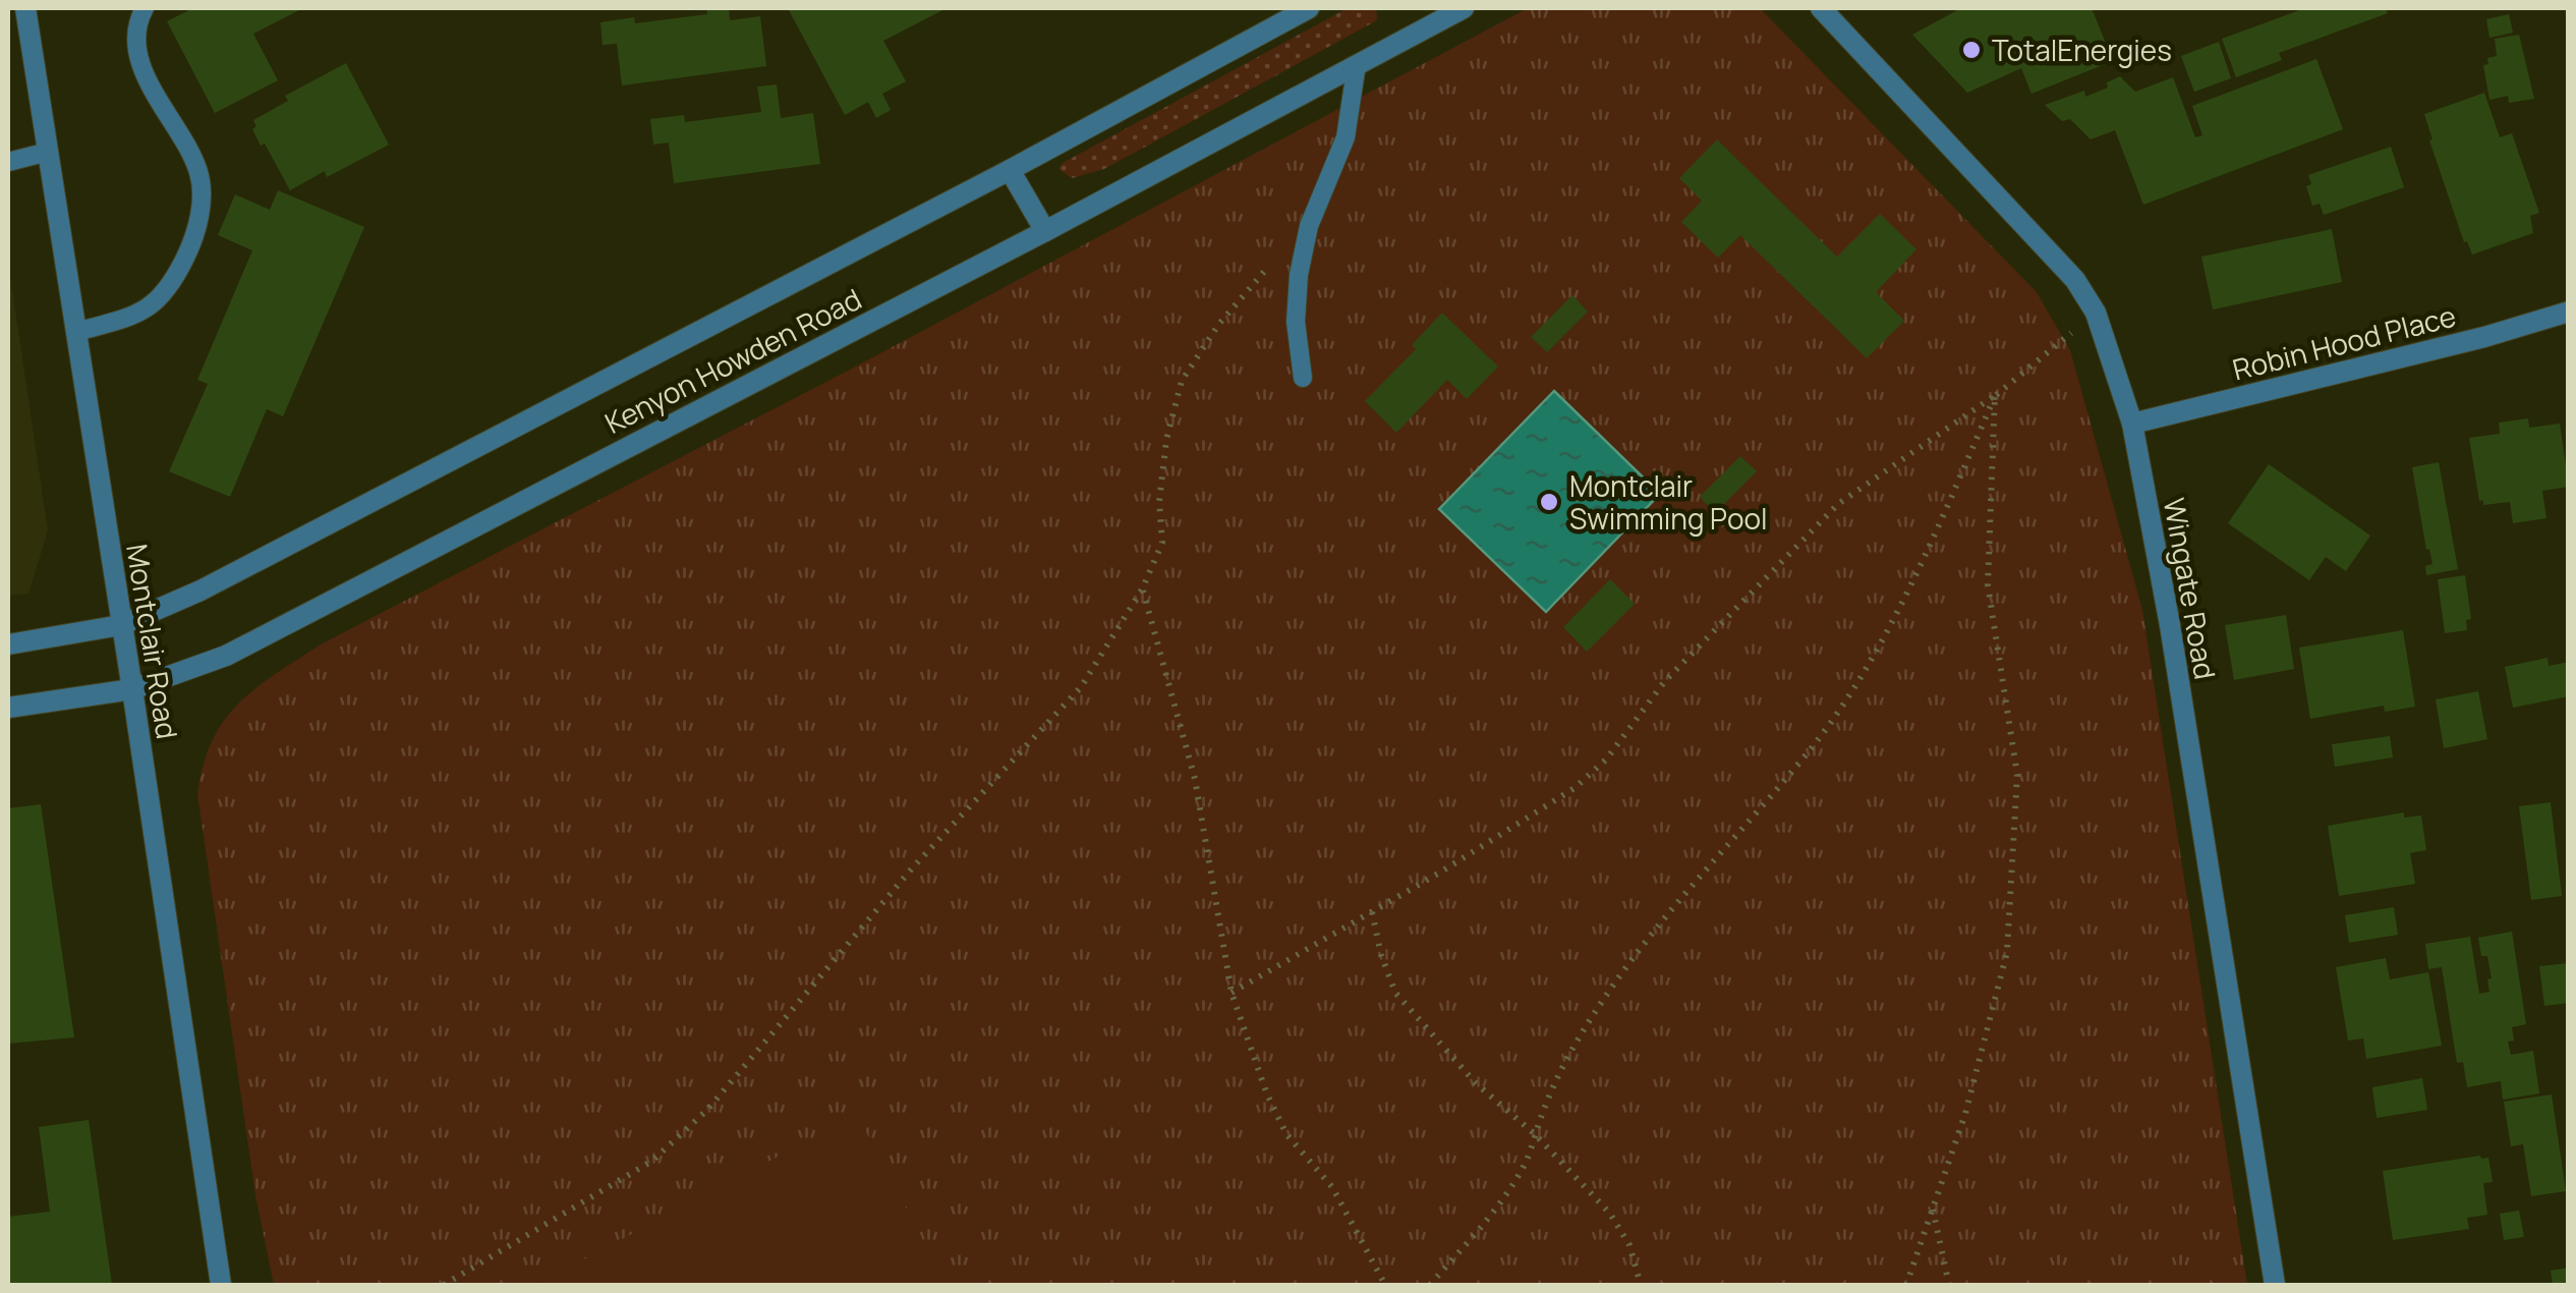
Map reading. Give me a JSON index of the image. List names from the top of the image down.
{
  "streets": {
    "street": [
      "Robin Hood Place",
      "Kenyon Howden Road",
      "Wingate Road",
      "Montclair Road"
    ]
  },
  "crossings": [
    ["Robin Hood Place", "Wingate Road"],
    ["Kenyon Howden Road", "Montclair Road"]
  ],
  "places": ["TotalEnergies", "Montclair Swimming Pool"]
}
